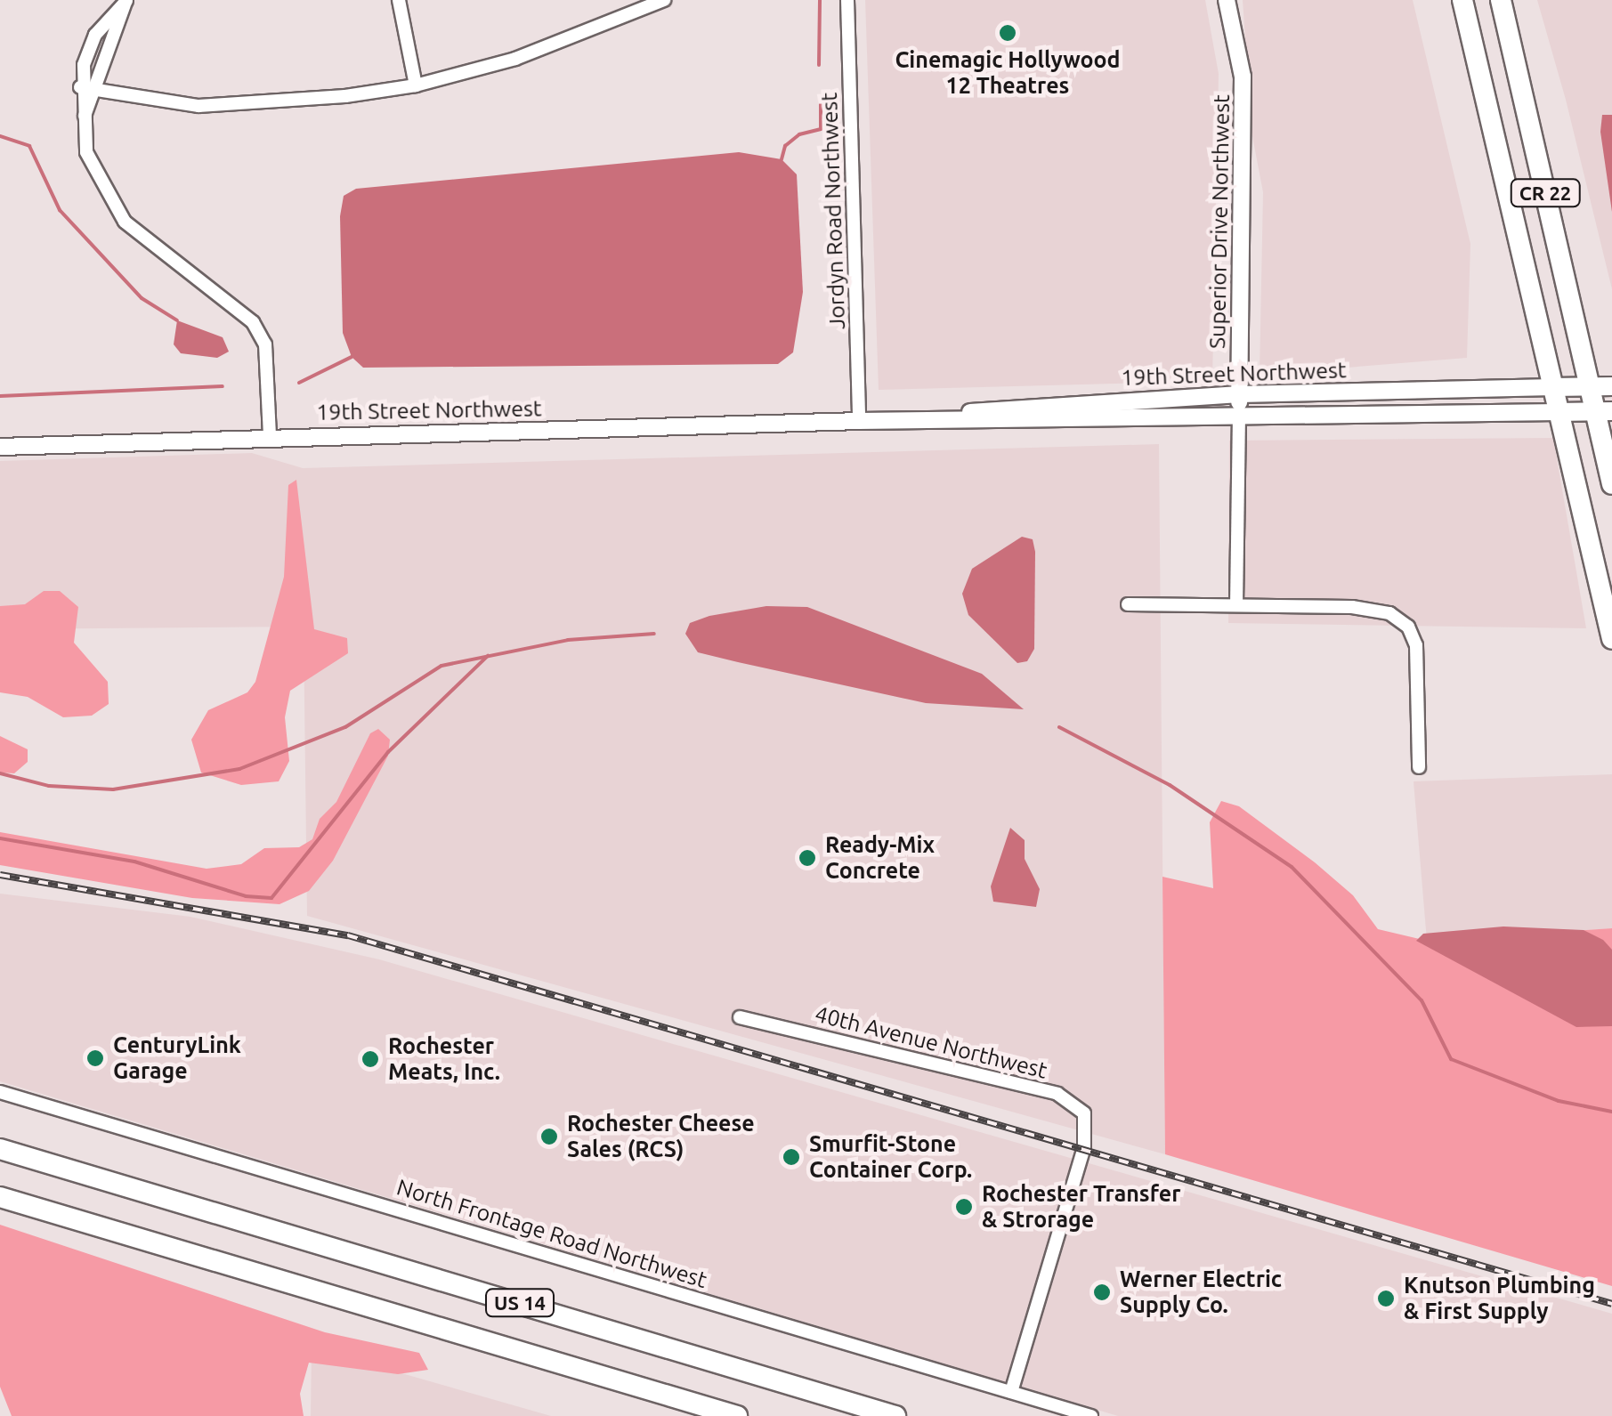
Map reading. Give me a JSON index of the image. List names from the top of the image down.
{
  "streets": {
    "main road": ["CR 22", "19th Street Northwest", "US 14"],
    "street": [
      "Jordyn Road Northwest",
      "Superior Drive Northwest",
      "40th Avenue Northwest",
      "North Frontage Road Northwest"
    ]
  },
  "crossings": [
    ["CR 22", "19th Street Northwest"],
    ["Jordyn Road Northwest", "19th Street Northwest"],
    ["Superior Drive Northwest", "19th Street Northwest"],
    ["40th Avenue Northwest", "North Frontage Road Northwest"]
  ],
  "places": [
    "Cinemagic Hollywood 12 Theatres",
    "Ready-Mix Concrete",
    "CenturyLink Garage",
    "Rochester Meats, Inc.",
    "Rochester Cheese Sales (RCS)",
    "Smurfit-Stone Container Corp.",
    "Rochester Transfer & Strorage",
    "Werner Electric Supply Co.",
    "Knutson Plumbing & First Supply"
  ]
}
